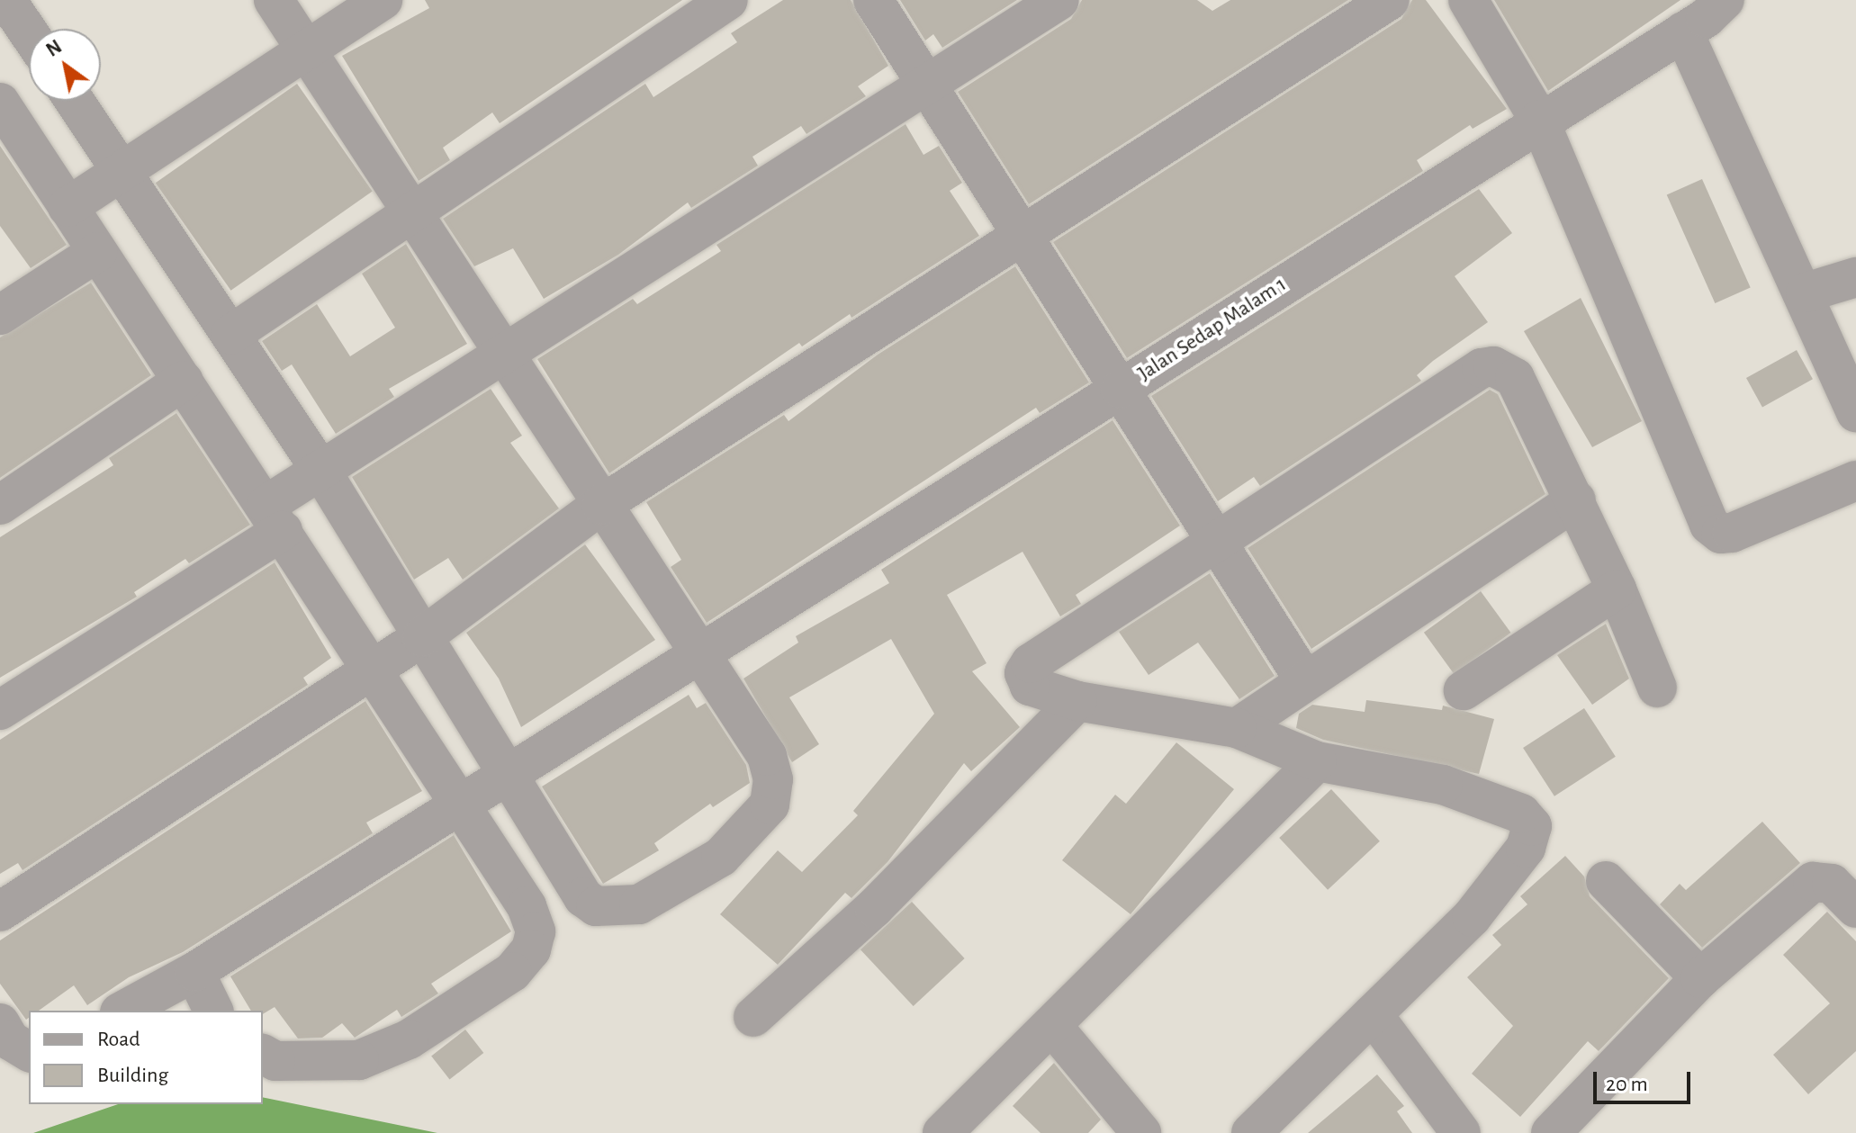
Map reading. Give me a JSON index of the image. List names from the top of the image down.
{
  "streets": {
    "street": ["Jalan Sedap Malam 1"]
  },
  "legend": ["Road", "Building"],
  "scale_bar": "20 m",
  "north": "top left"
}
